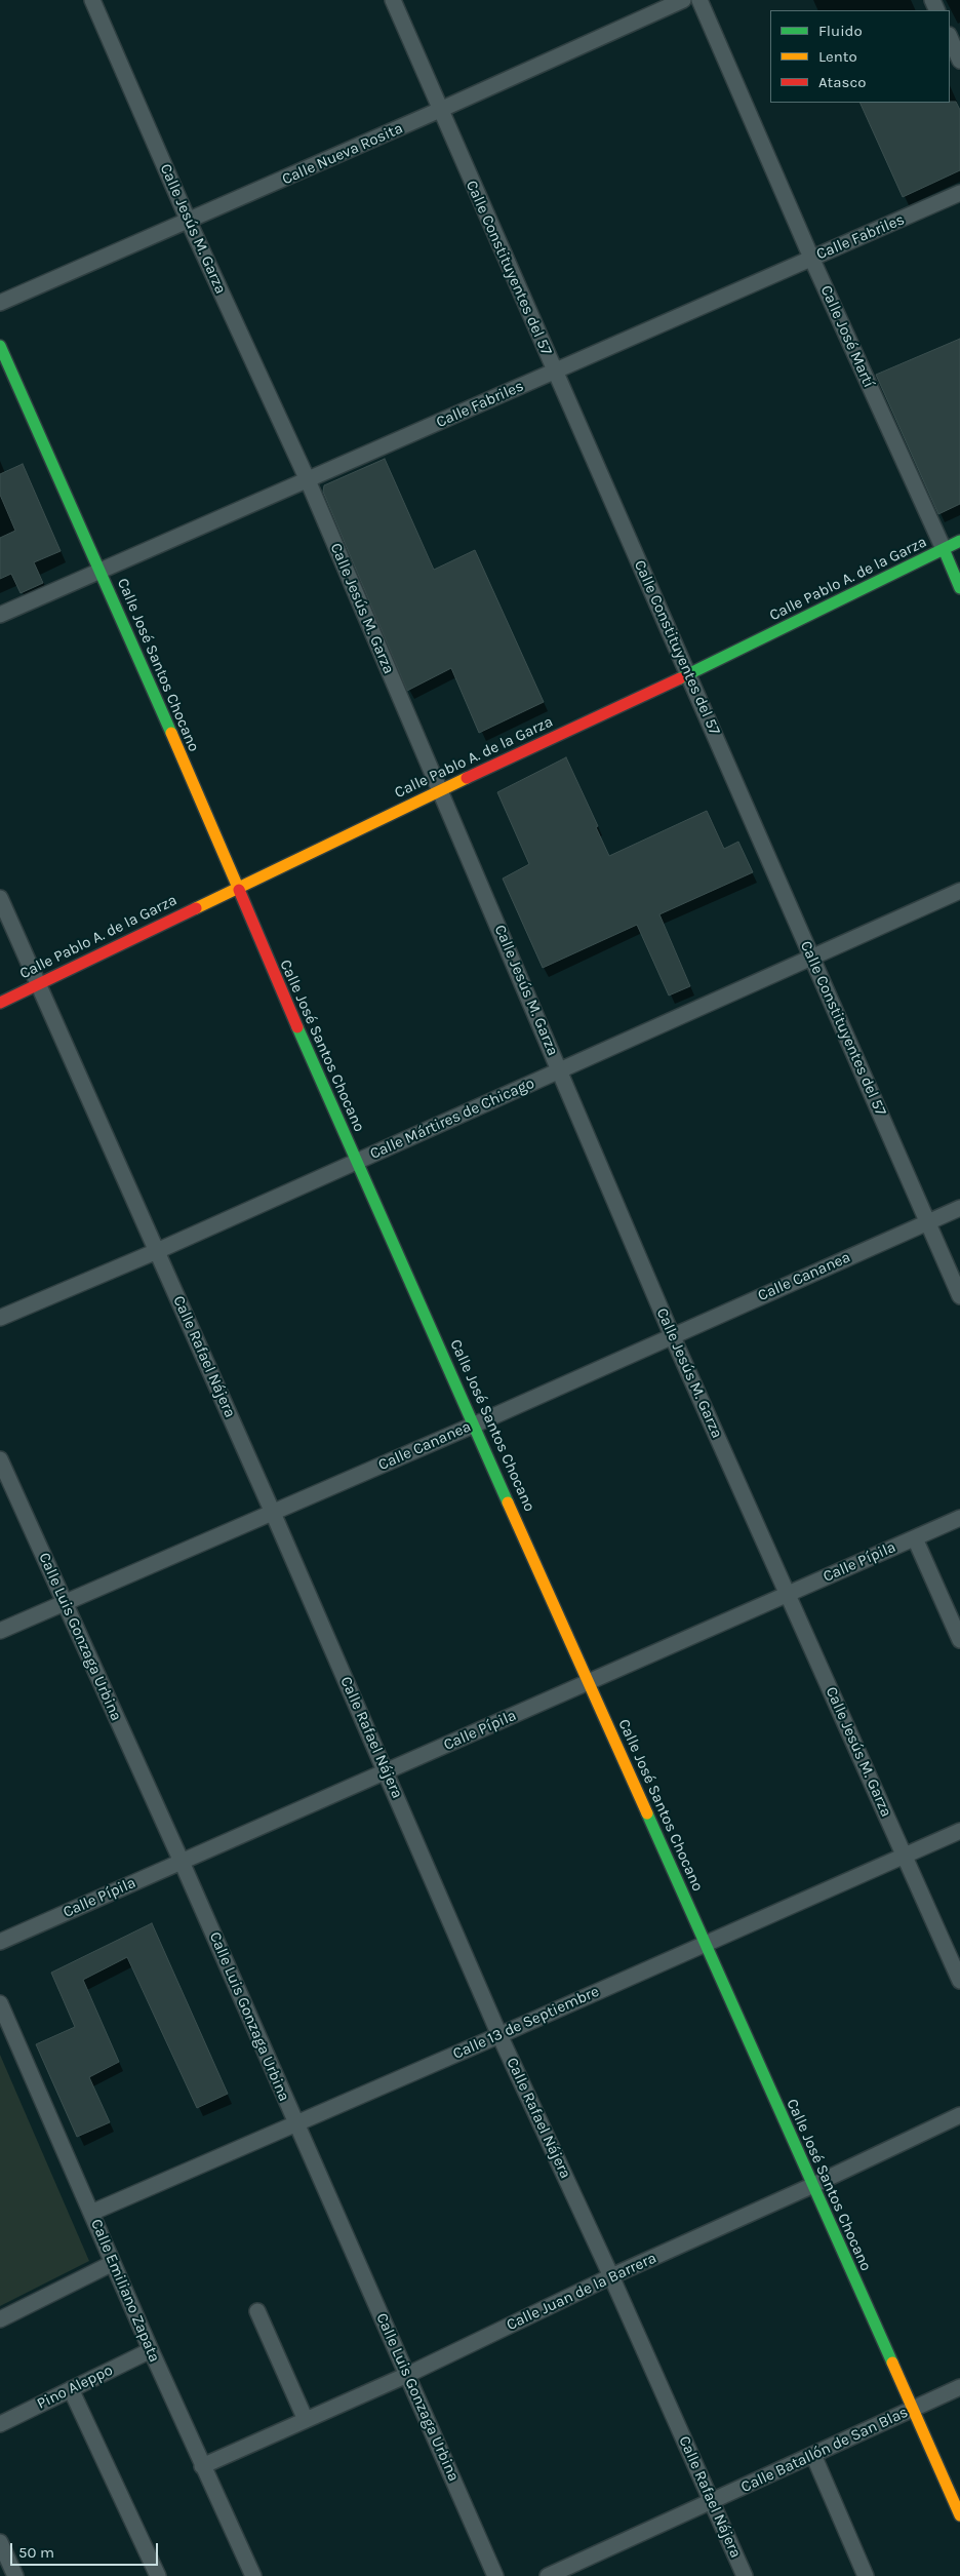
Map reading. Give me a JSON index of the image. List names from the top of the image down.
{
  "streets": {
    "street": [
      "Calle Nueva Rosita",
      "Calle Jesús M. Garza",
      "Calle Fabriles",
      "Calle Constituyentes del 57",
      "Calle José Martí",
      "Calle Pablo A. de la Garza",
      "Calle José Santos Chocano",
      "Calle Mártires de Chicago",
      "Calle Cananea",
      "Calle Rafael Nájera",
      "Calle Pípila",
      "Calle Luis Gonzaga Urbina",
      "Calle 13 de Septiembre",
      "Calle Emiliano Zapata",
      "Calle Juan de la Barrera",
      "Pino Aleppo",
      "Calle Batallón de San Blas"
    ]
  },
  "crossings": [
    ["Calle Nueva Rosita", "Calle Jesús M. Garza"],
    ["Calle Nueva Rosita", "Calle Constituyentes del 57"],
    ["Calle Jesús M. Garza", "Calle Fabriles"],
    ["Calle Jesús M. Garza", "Calle Pablo A. de la Garza"],
    ["Calle Jesús M. Garza", "Calle Mártires de Chicago"],
    ["Calle Jesús M. Garza", "Calle Cananea"],
    ["Calle Jesús M. Garza", "Calle Pípila"],
    ["Calle Jesús M. Garza", "Calle 13 de Septiembre"],
    ["Calle Fabriles", "Calle Constituyentes del 57"],
    ["Calle Fabriles", "Calle José Martí"],
    ["Calle Fabriles", "Calle José Santos Chocano"],
    ["Calle Constituyentes del 57", "Calle Pablo A. de la Garza"],
    ["Calle Constituyentes del 57", "Calle Mártires de Chicago"],
    ["Calle Constituyentes del 57", "Calle Cananea"],
    ["Calle José Martí", "Calle Pablo A. de la Garza"],
    ["Calle Pablo A. de la Garza", "Calle José Santos Chocano"],
    ["Calle Pablo A. de la Garza", "Calle Rafael Nájera"],
    ["Calle José Santos Chocano", "Calle Mártires de Chicago"],
    ["Calle José Santos Chocano", "Calle Cananea"],
    ["Calle José Santos Chocano", "Calle Pípila"],
    ["Calle José Santos Chocano", "Calle 13 de Septiembre"],
    ["Calle José Santos Chocano", "Calle Juan de la Barrera"],
    ["Calle José Santos Chocano", "Calle Batallón de San Blas"],
    ["Calle Mártires de Chicago", "Calle Rafael Nájera"],
    ["Calle Cananea", "Calle Rafael Nájera"],
    ["Calle Cananea", "Calle Luis Gonzaga Urbina"],
    ["Calle Rafael Nájera", "Calle Pípila"],
    ["Calle Rafael Nájera", "Calle 13 de Septiembre"],
    ["Calle Rafael Nájera", "Calle Juan de la Barrera"],
    ["Calle Rafael Nájera", "Calle Batallón de San Blas"],
    ["Calle Pípila", "Calle Luis Gonzaga Urbina"],
    ["Calle Luis Gonzaga Urbina", "Calle 13 de Septiembre"],
    ["Calle Luis Gonzaga Urbina", "Calle Juan de la Barrera"],
    ["Calle 13 de Septiembre", "Calle Emiliano Zapata"],
    ["Calle Emiliano Zapata", "Calle Juan de la Barrera"],
    ["Calle Emiliano Zapata", "Pino Aleppo"]
  ],
  "legend": ["Fluido", "Lento", "Atasco"],
  "scale_bar": "50 m"
}
